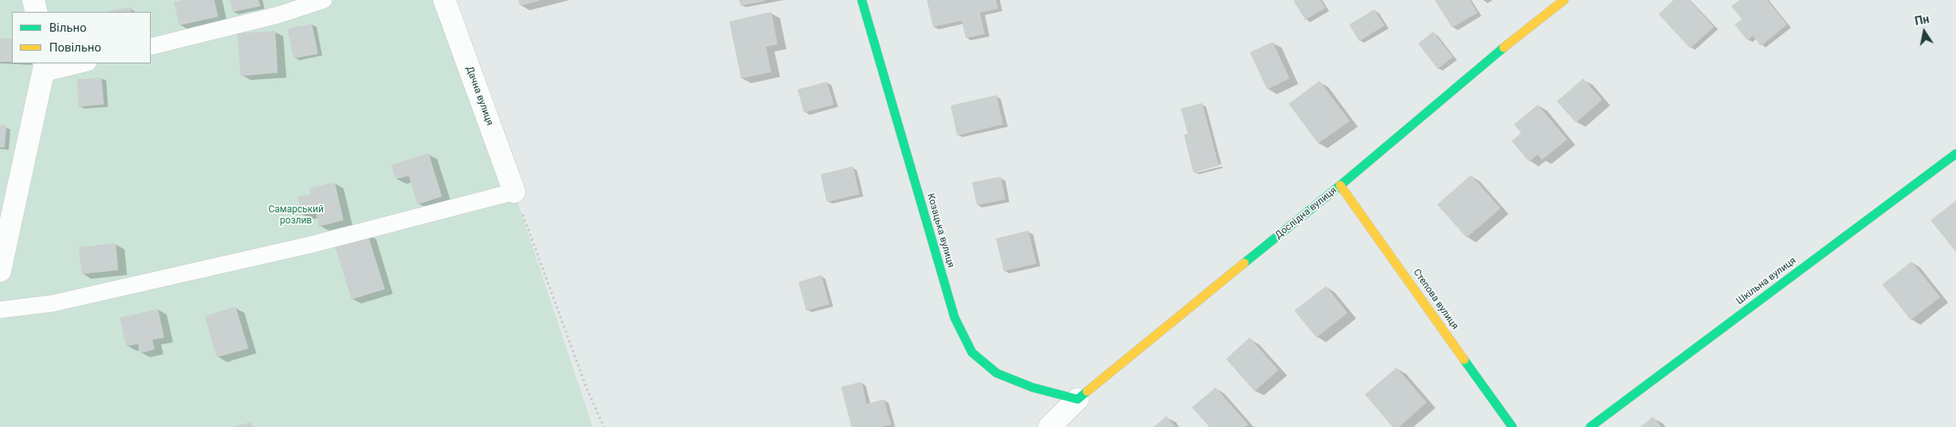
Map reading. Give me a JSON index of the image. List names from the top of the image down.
{
  "streets": {
    "street": [
      "Дачна вулиця",
      "Дослідна вулиця",
      "Козацька вулиця",
      "Шкільна вулиця",
      "Степова вулиця"
    ]
  },
  "crossings": [
    ["Дослідна вулиця", "Козацька вулиця"],
    ["Дослідна вулиця", "Степова вулиця"]
  ],
  "parks": ["Самарський розлив"],
  "legend": ["Вільно", "Повільно"],
  "north": "top"
}
